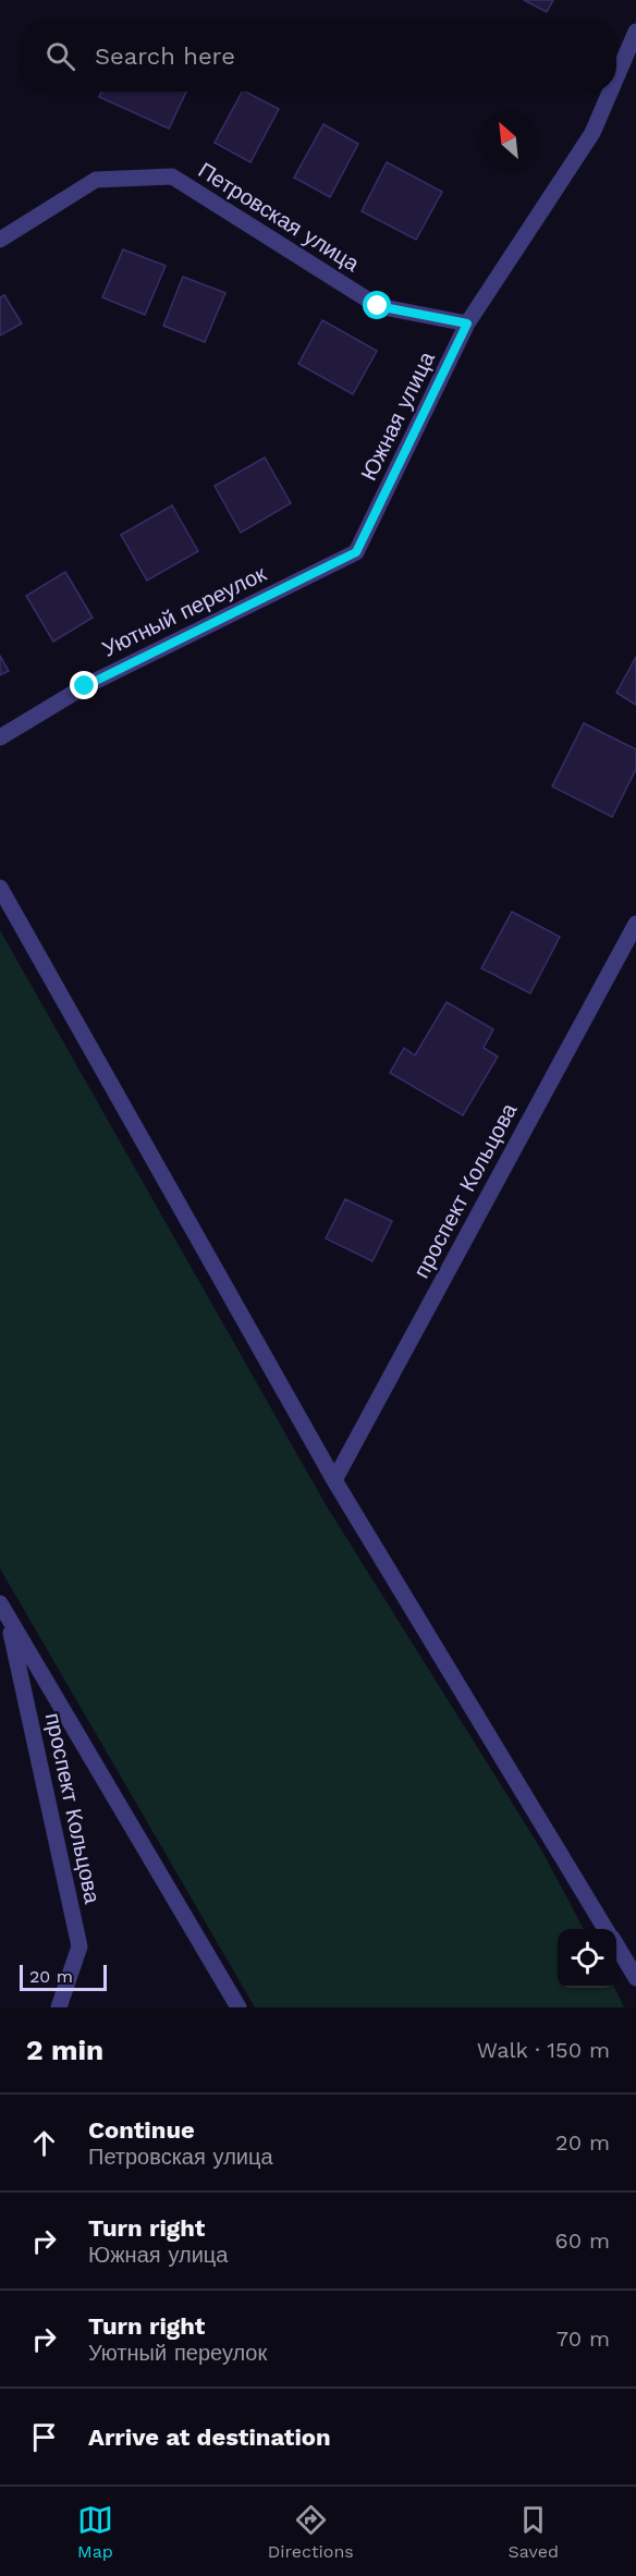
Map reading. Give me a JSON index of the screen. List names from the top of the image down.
{
  "streets": {
    "street": [
      "Петровская улица",
      "Южная улица",
      "Уютный переулок",
      "проспект Кольцова"
    ]
  },
  "crossings": [
    ["Петровская улица", "Южная улица"],
    ["Южная улица", "Уютный переулок"]
  ],
  "scale_bar": "20 m",
  "north": "top left",
  "page": {
    "search": "Search here",
    "scale": "20 m",
    "heading": ["2 min", "Walk · 150 m"],
    "list": [
      ["Continue", "Петровская улица", "20 m"],
      ["Turn right", "Южная улица", "60 m"],
      ["Turn right", "Уютный переулок", "70 m"],
      "Arrive at destination"
    ],
    "nav": ["Map", "Directions", "Saved"]
  }
}
